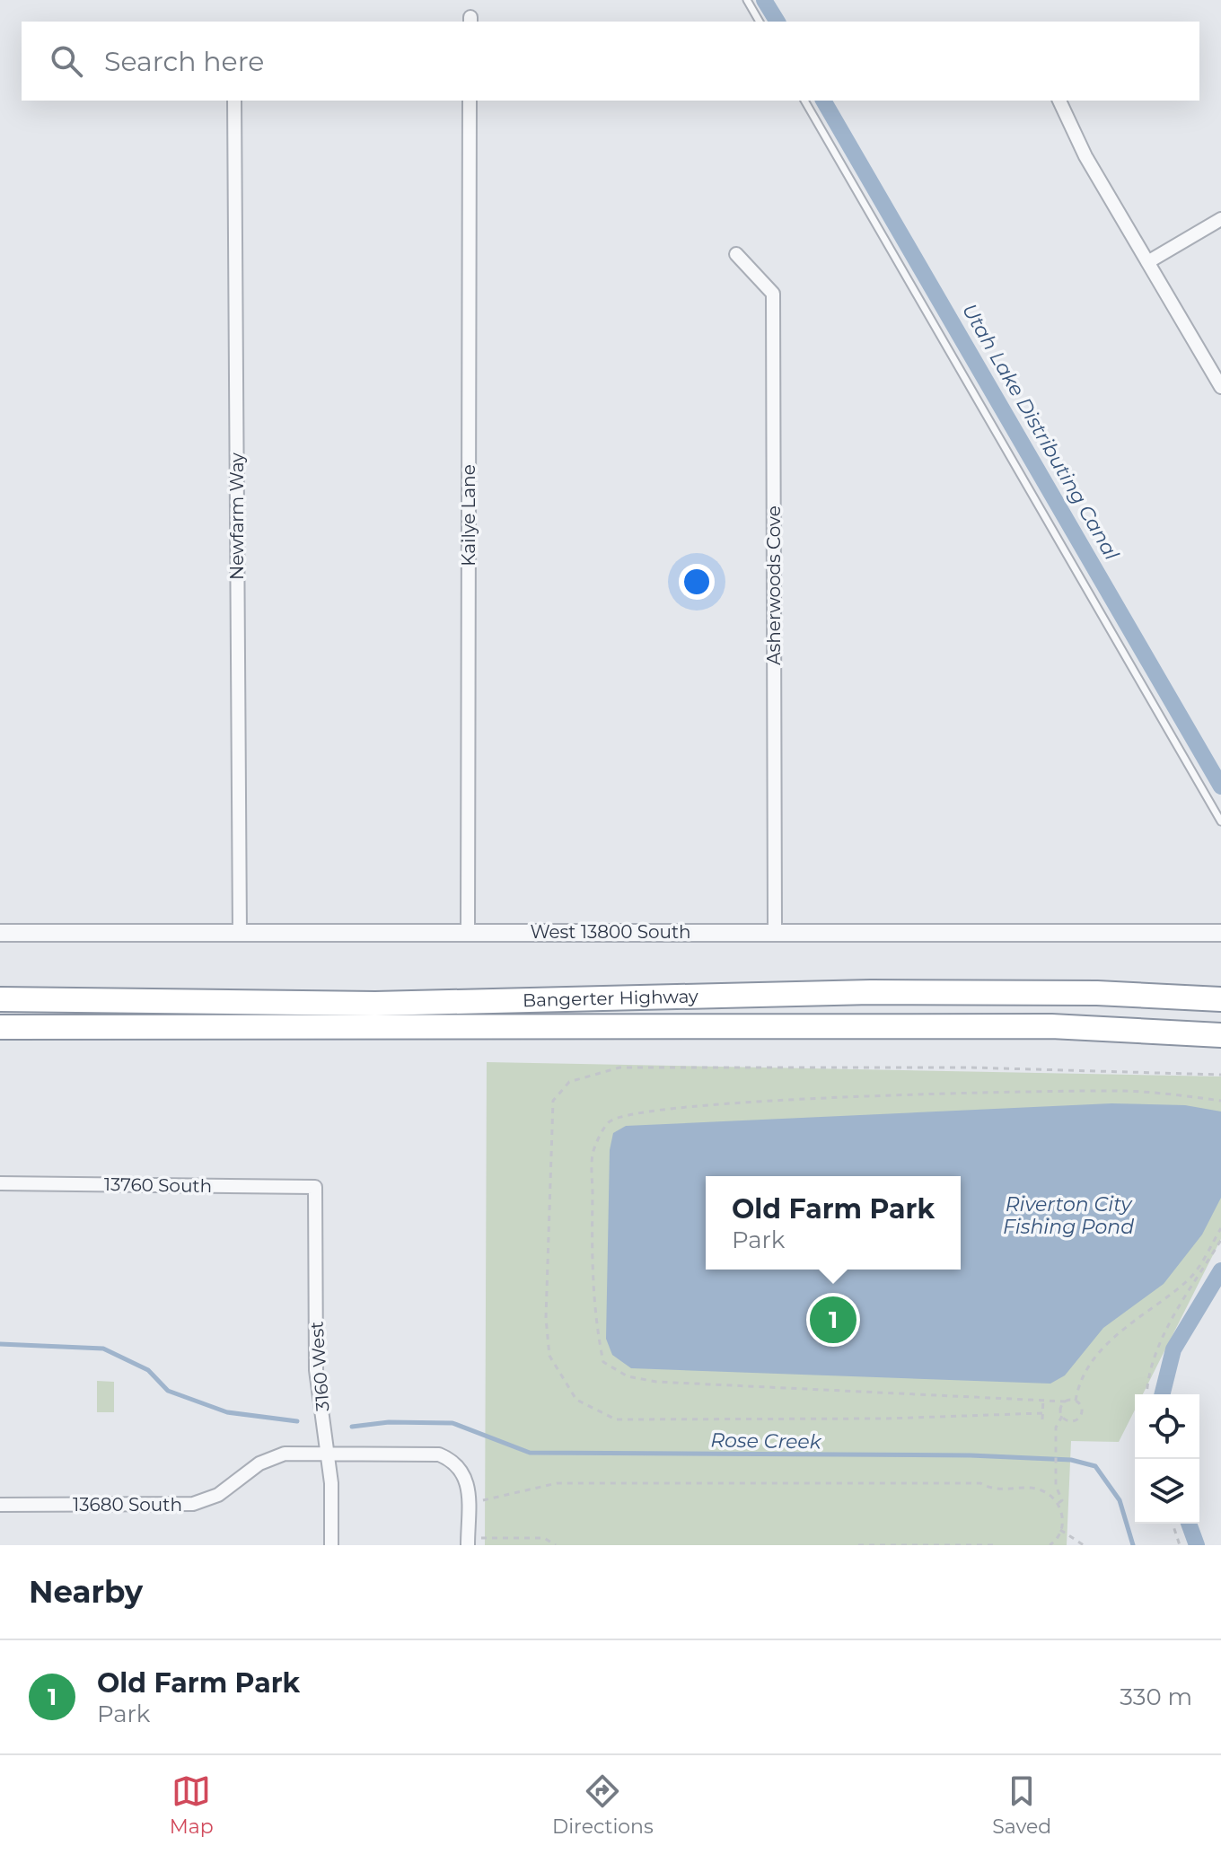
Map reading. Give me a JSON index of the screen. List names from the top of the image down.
{
  "streets": {
    "highway": ["Bangerter Highway"],
    "street": [
      "Kailye Lane",
      "Newfarm Way",
      "Asherwoods Cove",
      "West 13800 South",
      "13760 South",
      "3160 West",
      "13680 South"
    ]
  },
  "crossings": [
    ["Kailye Lane", "West 13800 South"],
    ["Newfarm Way", "West 13800 South"],
    ["Asherwoods Cove", "West 13800 South"],
    ["13760 South", "3160 West"],
    ["3160 West", "13680 South"]
  ],
  "water": ["Utah Lake Distributing Canal", "Riverton City Fishing Pond", "Rose Creek"],
  "page": {
    "search": "Search here",
    "popup": ["Old Farm Park", "Park"],
    "pins": "1",
    "heading": "Nearby",
    "list": [
      {
        "mark": "1",
        "name": "Old Farm Park",
        "note": "Park",
        "value": "330 m"
      }
    ],
    "nav": ["Map", "Directions", "Saved"]
  }
}
